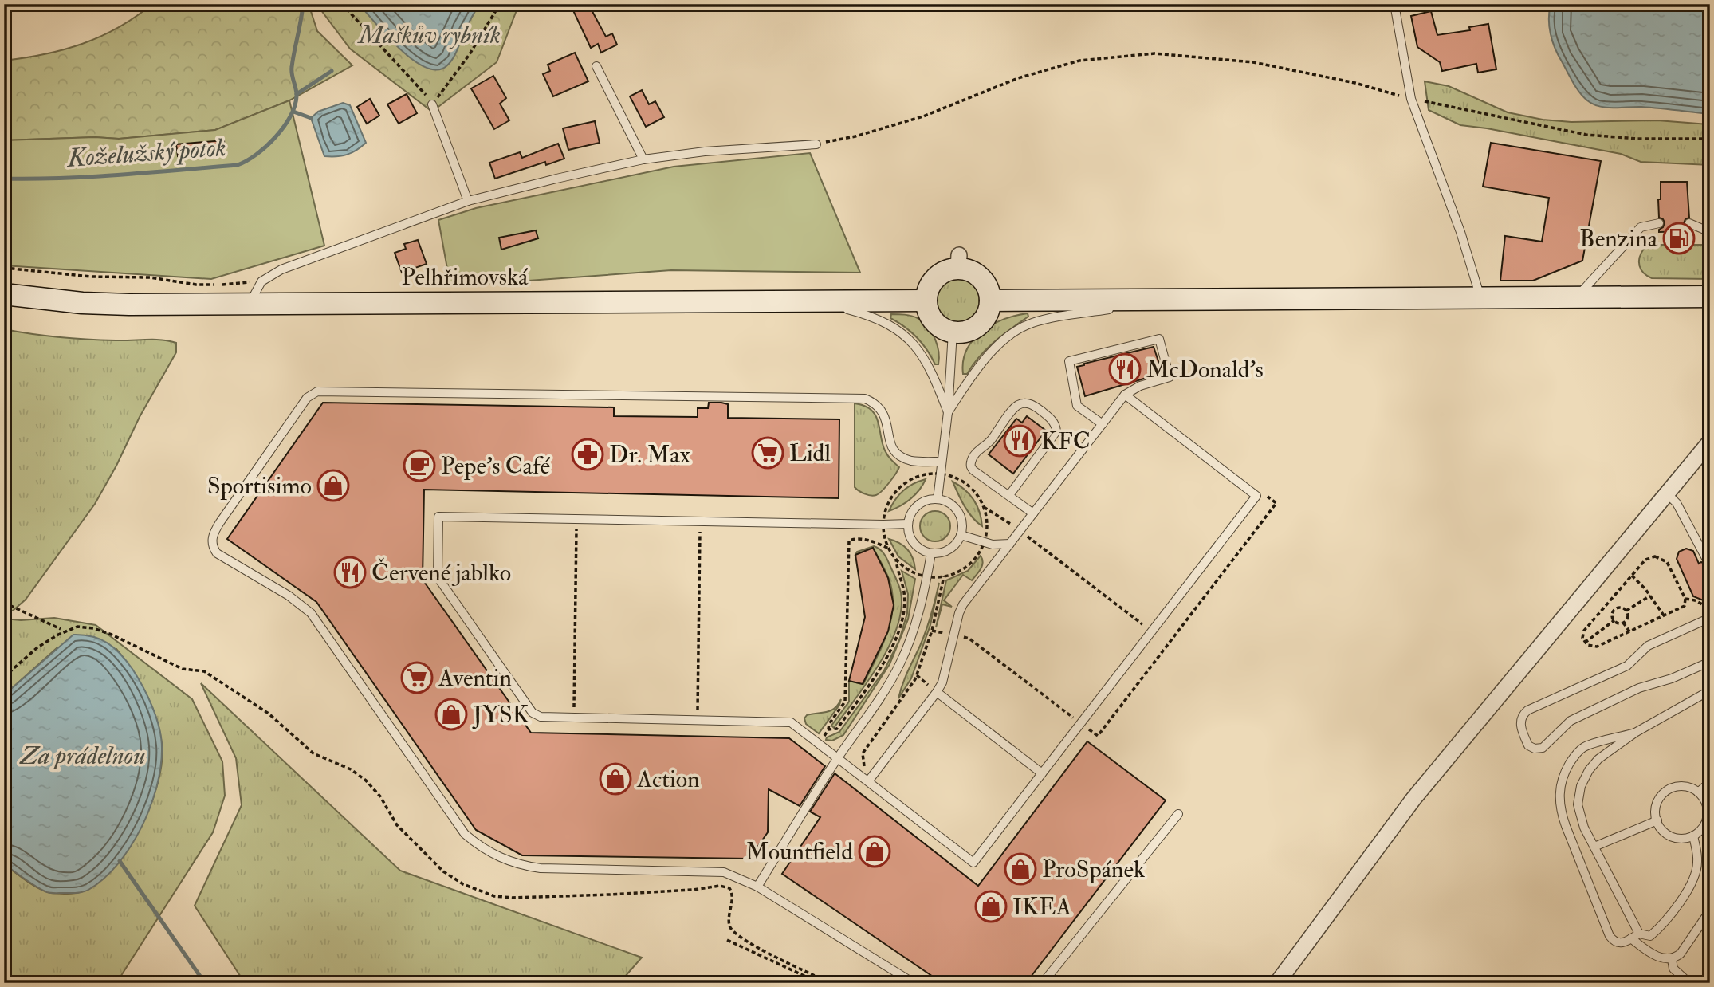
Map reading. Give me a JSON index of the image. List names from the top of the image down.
{
  "streets": {
    "main road": ["Pelhřimovská"]
  },
  "water": ["Maškův rybník", "Koželužský potok", "Za prádelnou"],
  "places": {
    "fuel station": ["Benzina"],
    "restaurant": ["McDonald's", "KFC", "Červené jablko"],
    "supermarket": ["Lidl", "Aventin"],
    "pharmacy": ["Dr. Max"],
    "cafe": ["Pepe's Café"],
    "shop": [
      "Sportisimo",
      "JYSK",
      "Action",
      "Mountfield",
      "ProSpánek",
      "IKEA"
    ]
  }
}
